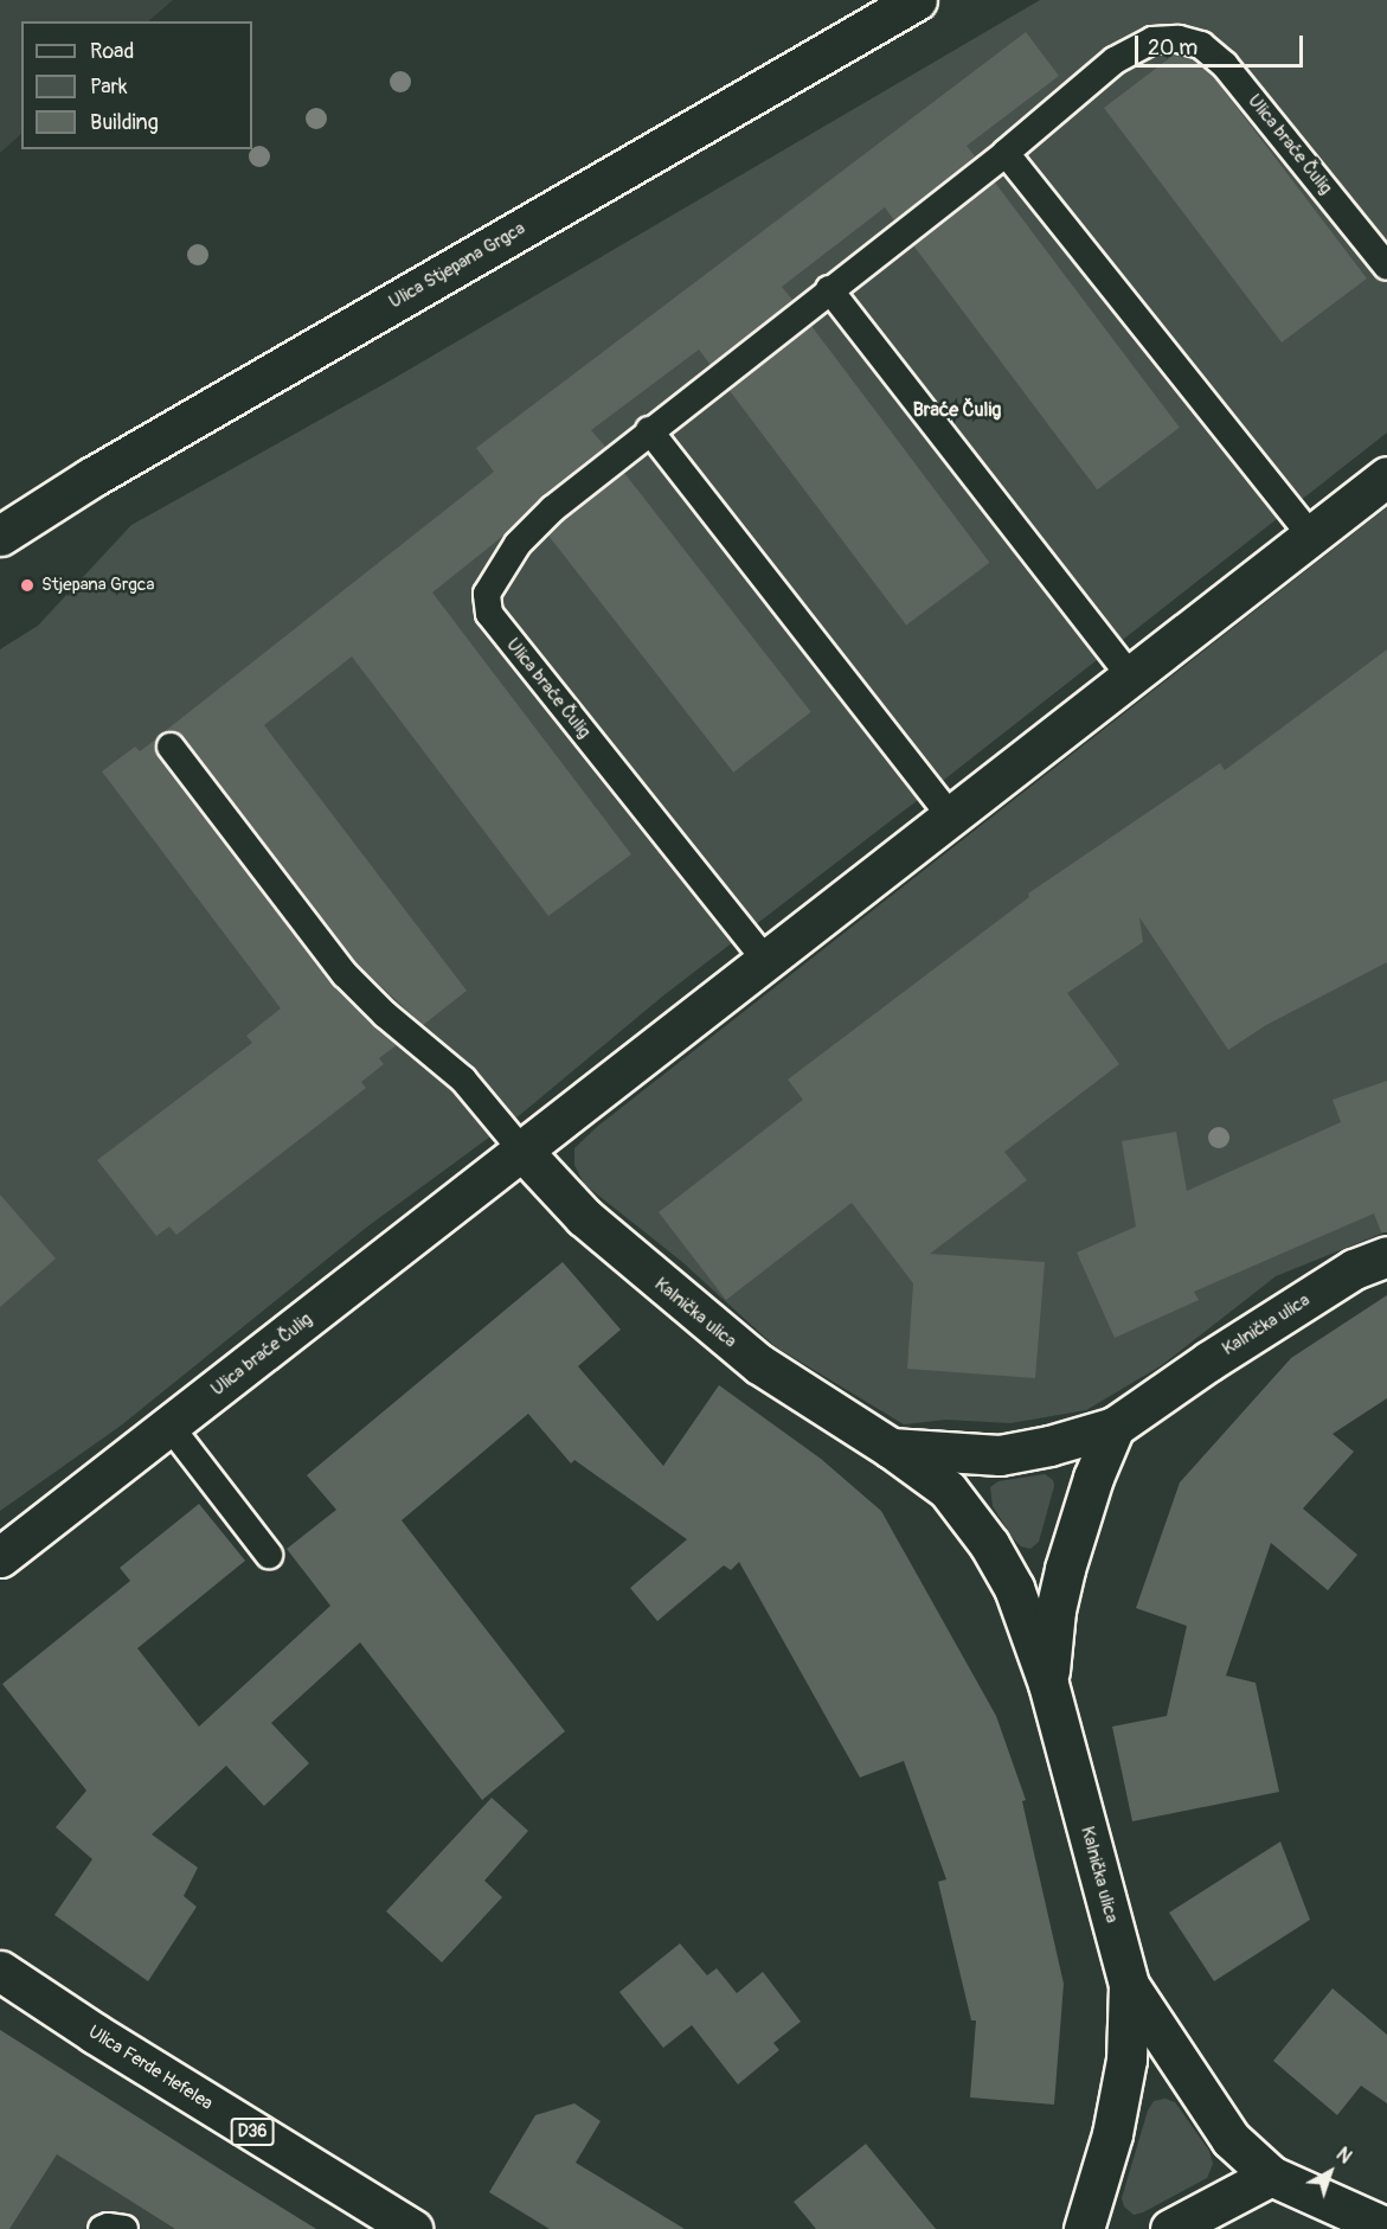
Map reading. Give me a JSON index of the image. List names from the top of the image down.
{
  "streets": {
    "street": [
      "Ulica braće Čulig",
      "Ulica Stjepana Grgca",
      "Kalnička ulica",
      "Ulica Ferde Hefelea",
      "D36"
    ]
  },
  "crossings": [
    ["Ulica braće Čulig", "Kalnička ulica"]
  ],
  "districts": ["Braće Čulig"],
  "places": ["Stjepana Grgca"],
  "legend": ["Road", "Park", "Building"],
  "scale_bar": "20 m",
  "north": "top right"
}
